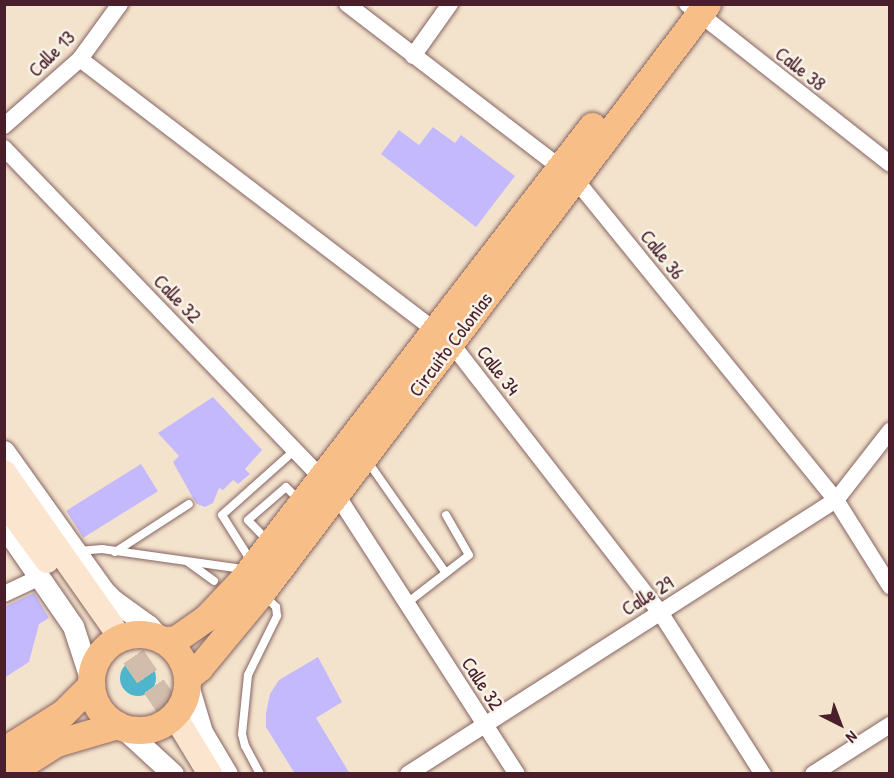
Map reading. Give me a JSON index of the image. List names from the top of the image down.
{
  "streets": {
    "main road": ["Circuito Colonias"],
    "street": [
      "Calle 13",
      "Calle 38",
      "Calle 36",
      "Calle 32",
      "Calle 34",
      "Calle 29"
    ]
  },
  "crossings": [
    ["Calle 13", "Calle 34"],
    ["Calle 38", "Circuito Colonias"],
    ["Calle 36", "Circuito Colonias"],
    ["Calle 36", "Calle 29"],
    ["Calle 32", "Circuito Colonias"],
    ["Calle 32", "Calle 29"],
    ["Circuito Colonias", "Calle 34"],
    ["Calle 34", "Calle 29"]
  ],
  "north": "bottom right"
}
